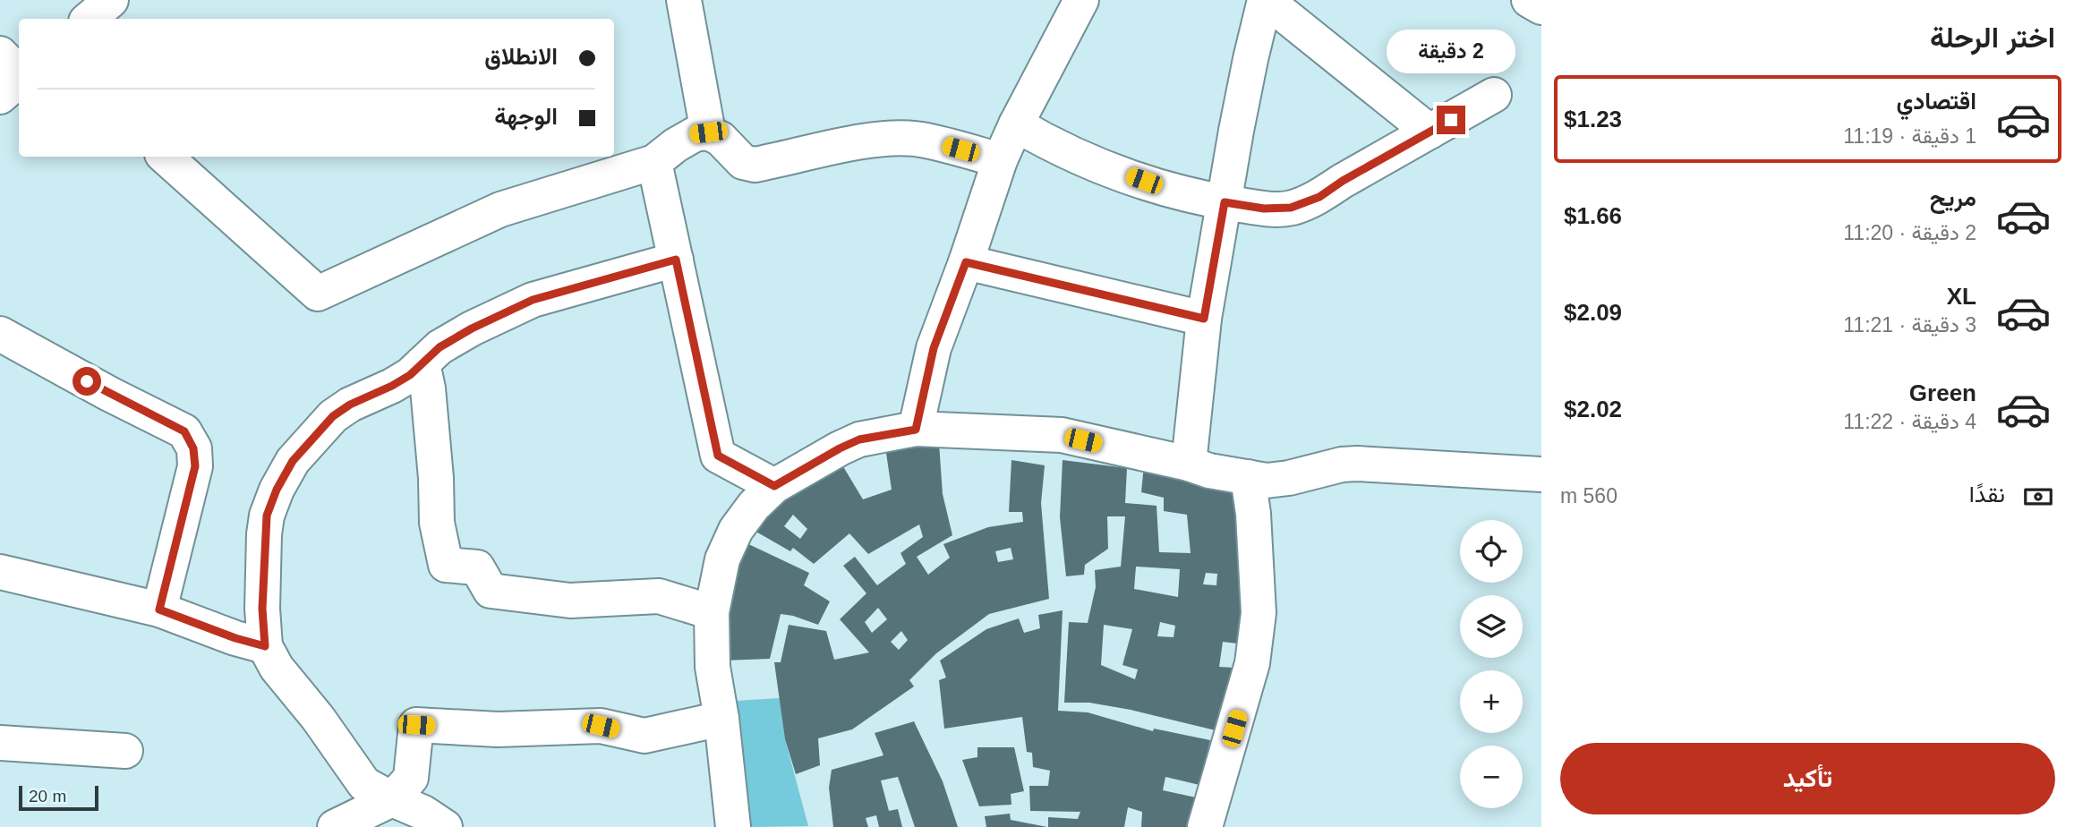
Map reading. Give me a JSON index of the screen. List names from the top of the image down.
{
  "scale_bar": "20 m",
  "page": {
    "heading": "اختر الرحلة",
    "banner": ["الانطلاق", "الوجهة"],
    "bubble": "2 دقيقة",
    "list": [
      {
        "name": "اقتصادي",
        "note": "1 دقيقة · 11:19",
        "value": "$1.23"
      },
      {
        "name": "مريح",
        "note": "2 دقيقة · 11:20",
        "value": "$1.66"
      },
      {
        "name": "XL",
        "note": "3 دقيقة · 11:21",
        "value": "$2.09"
      },
      {
        "name": "Green",
        "note": "4 دقيقة · 11:22",
        "value": "$2.02"
      }
    ],
    "pay": ["نقدًا", "560 m"],
    "map_buttons": ["+", "−"],
    "buttons": "تأكيد",
    "scale": "20 m"
  }
}
